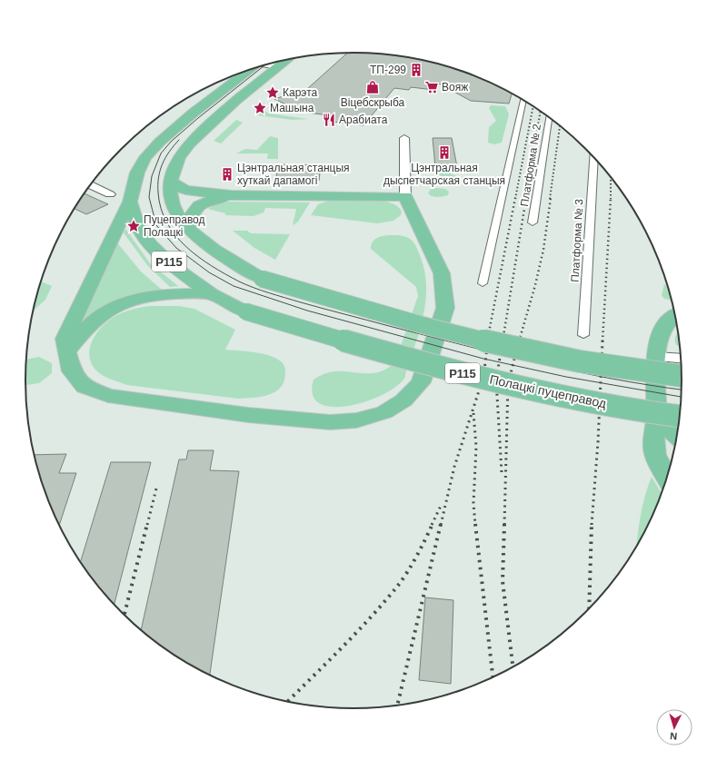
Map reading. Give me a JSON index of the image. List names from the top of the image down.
{
  "streets": {
    "main road": ["Р115", "Полацкі пуцеправод"],
    "street": ["Платформа № 2", "Платформа № 3"]
  },
  "crossings": [
    ["Р115", "Полацкі пуцеправод"]
  ],
  "places": {
    "building": ["ТП-299", "Цэнтральная дыспетчарская станцыя", "Цэнтральная станцыя хуткай дапамогі"],
    "shop": ["Віцебскрыба"],
    "supermarket": ["Вояж"],
    "place": ["Карэта", "Машына", "Пуцеправод Полацкі"],
    "restaurant": ["Арабиата"]
  },
  "north": "bottom"
}
